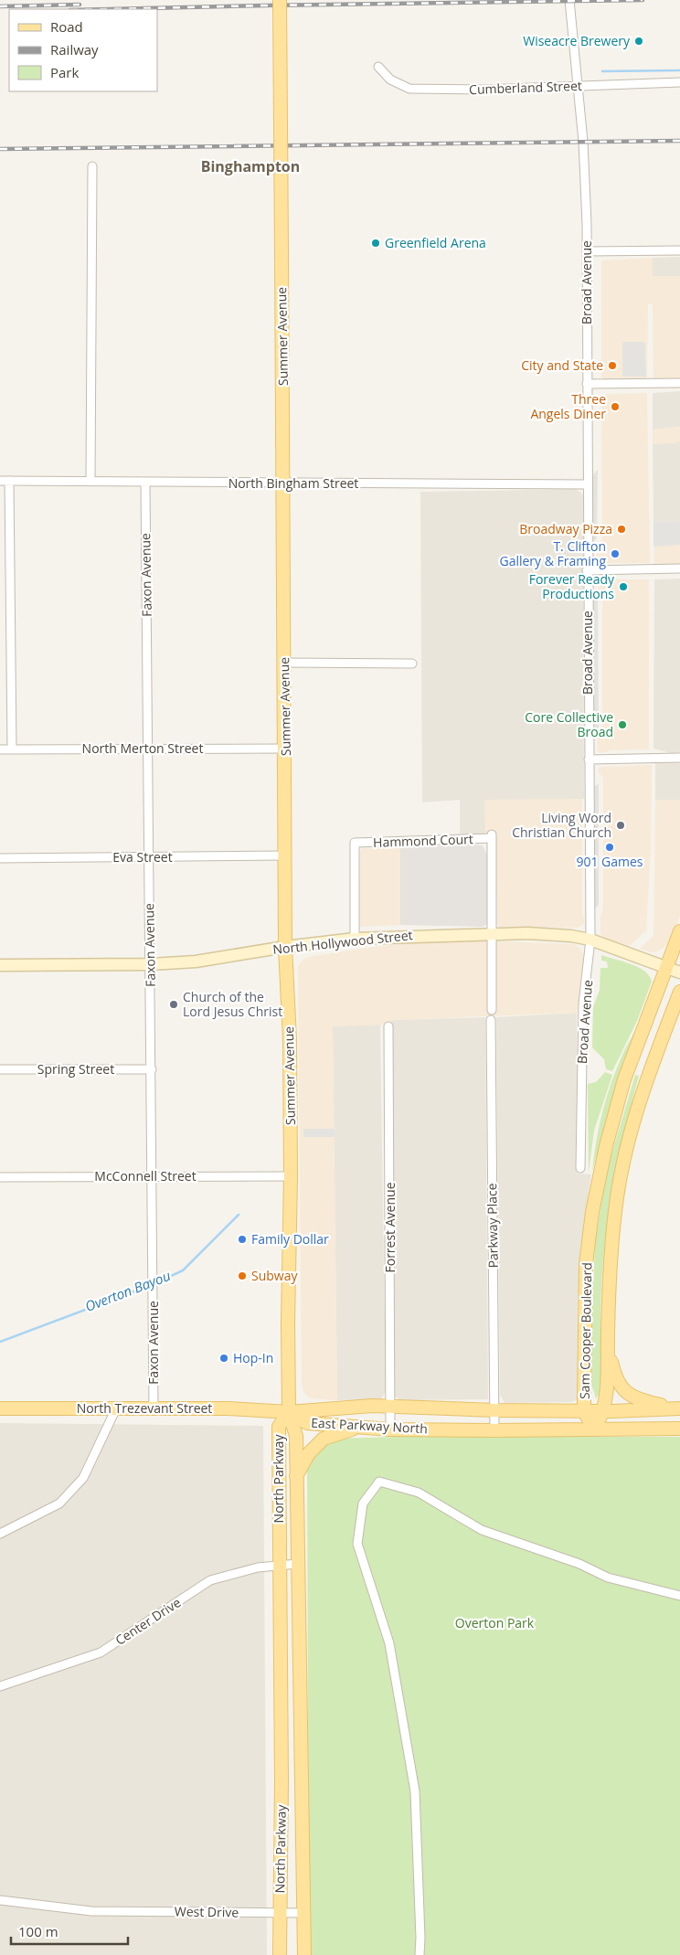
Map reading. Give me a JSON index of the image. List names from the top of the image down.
{
  "streets": {
    "main road": [
      "Summer Avenue",
      "North Hollywood Street",
      "Sam Cooper Boulevard",
      "North Trezevant Street",
      "East Parkway North",
      "North Parkway"
    ],
    "street": [
      "Cumberland Street",
      "Broad Avenue",
      "North Bingham Street",
      "Faxon Avenue",
      "North Merton Street",
      "Hammond Court",
      "Eva Street",
      "Spring Street",
      "McConnell Street",
      "Parkway Place",
      "Forrest Avenue",
      "Center Drive",
      "West Drive"
    ]
  },
  "crossings": [
    ["Cumberland Street", "Broad Avenue"],
    ["Broad Avenue", "North Bingham Street"],
    ["Broad Avenue", "North Hollywood Street"],
    ["Summer Avenue", "North Bingham Street"],
    ["Summer Avenue", "North Merton Street"],
    ["Summer Avenue", "Eva Street"],
    ["Summer Avenue", "North Hollywood Street"],
    ["Summer Avenue", "McConnell Street"],
    ["Summer Avenue", "North Trezevant Street"],
    ["Summer Avenue", "East Parkway North"],
    ["Summer Avenue", "North Parkway"],
    ["North Bingham Street", "Faxon Avenue"],
    ["Faxon Avenue", "North Merton Street"],
    ["Faxon Avenue", "Eva Street"],
    ["Faxon Avenue", "North Hollywood Street"],
    ["Faxon Avenue", "Spring Street"],
    ["Faxon Avenue", "McConnell Street"],
    ["Faxon Avenue", "North Trezevant Street"],
    ["Hammond Court", "North Hollywood Street"],
    ["North Hollywood Street", "Sam Cooper Boulevard"],
    ["Parkway Place", "East Parkway North"],
    ["Forrest Avenue", "East Parkway North"],
    ["Sam Cooper Boulevard", "East Parkway North"],
    ["North Trezevant Street", "East Parkway North"],
    ["North Trezevant Street", "North Parkway"],
    ["East Parkway North", "North Parkway"],
    ["North Parkway", "Center Drive"],
    ["North Parkway", "West Drive"]
  ],
  "districts": ["Binghampton"],
  "water": ["Overton Bayou"],
  "parks": ["Overton Park"],
  "places": [
    "Wiseacre Brewery",
    "Greenfield Arena",
    "City and State",
    "Three Angels Diner",
    "Broadway Pizza",
    "T. Clifton Gallery & Framing",
    "Forever Ready Productions",
    "Core Collective Broad",
    "Living Word Christian Church",
    "901 Games",
    "Church of the Lord Jesus Christ",
    "Family Dollar",
    "Subway",
    "Hop-In"
  ],
  "legend": ["Road", "Railway", "Park"],
  "scale_bar": "100 m"
}
